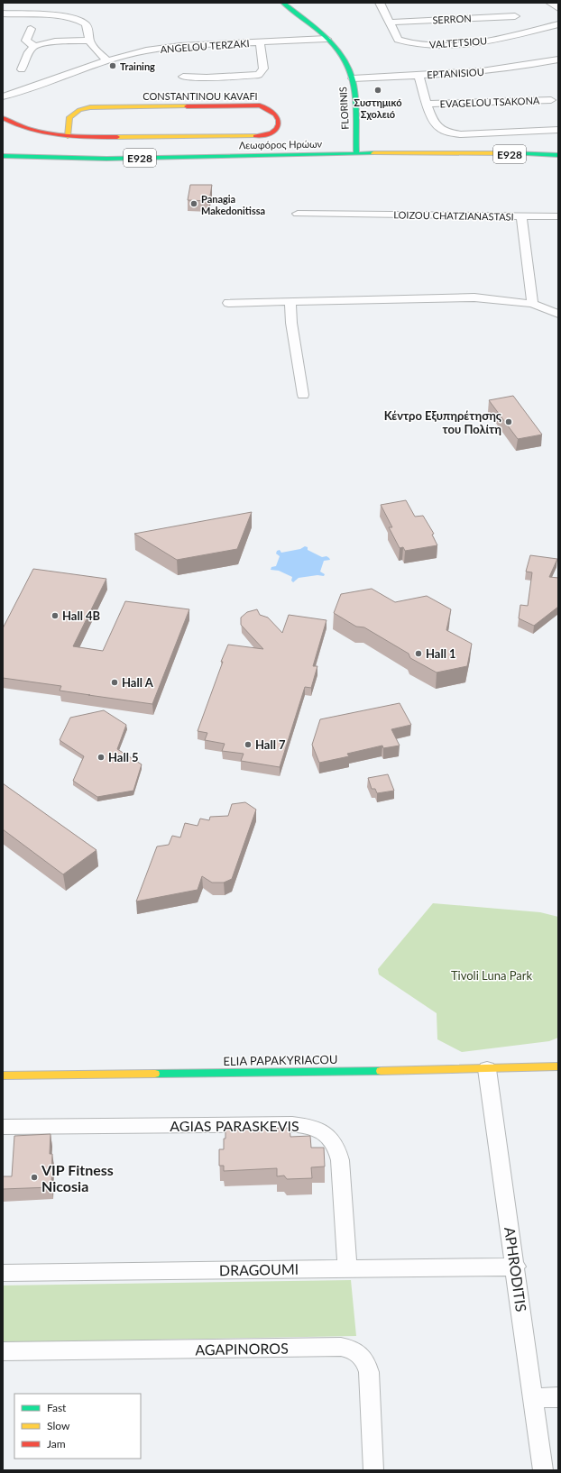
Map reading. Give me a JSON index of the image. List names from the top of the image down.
{
  "streets": {
    "street": [
      "SERRON",
      "VALTETSIOU",
      "ANGELOU TERZAKI",
      "EPTANISIOU",
      "CONSTANTINOU KAVAFI",
      "EVAGELOU TSAKONA",
      "FLORINIS",
      "Λεωφόρος Ηρώων",
      "E928",
      "LOIZOU CHATZIANASTASI",
      "ELIA PAPAKYRIACOU",
      "AGIAS PARASKEVIS",
      "DRAGOUMI",
      "APHRODITIS",
      "AGAPINOROS"
    ]
  },
  "crossings": [
    ["SERRON", "VALTETSIOU"],
    ["ANGELOU TERZAKI", "FLORINIS"],
    ["EPTANISIOU", "FLORINIS"],
    ["FLORINIS", "Λεωφόρος Ηρώων"],
    ["ELIA PAPAKYRIACOU", "APHRODITIS"],
    ["AGIAS PARASKEVIS", "DRAGOUMI"],
    ["DRAGOUMI", "APHRODITIS"]
  ],
  "parks": ["Tivoli Luna Park"],
  "places": [
    "Training",
    "Συστημικó Σχολειó",
    "Panagia Makedonitissa",
    "Κέντρο Εξυπηρέτησης του Πολίτη",
    "Hall 4B",
    "Hall 1",
    "Hall A",
    "Hall 7",
    "Hall 5",
    "VIP Fitness Nicosia"
  ],
  "legend": ["Fast", "Slow", "Jam"]
}
